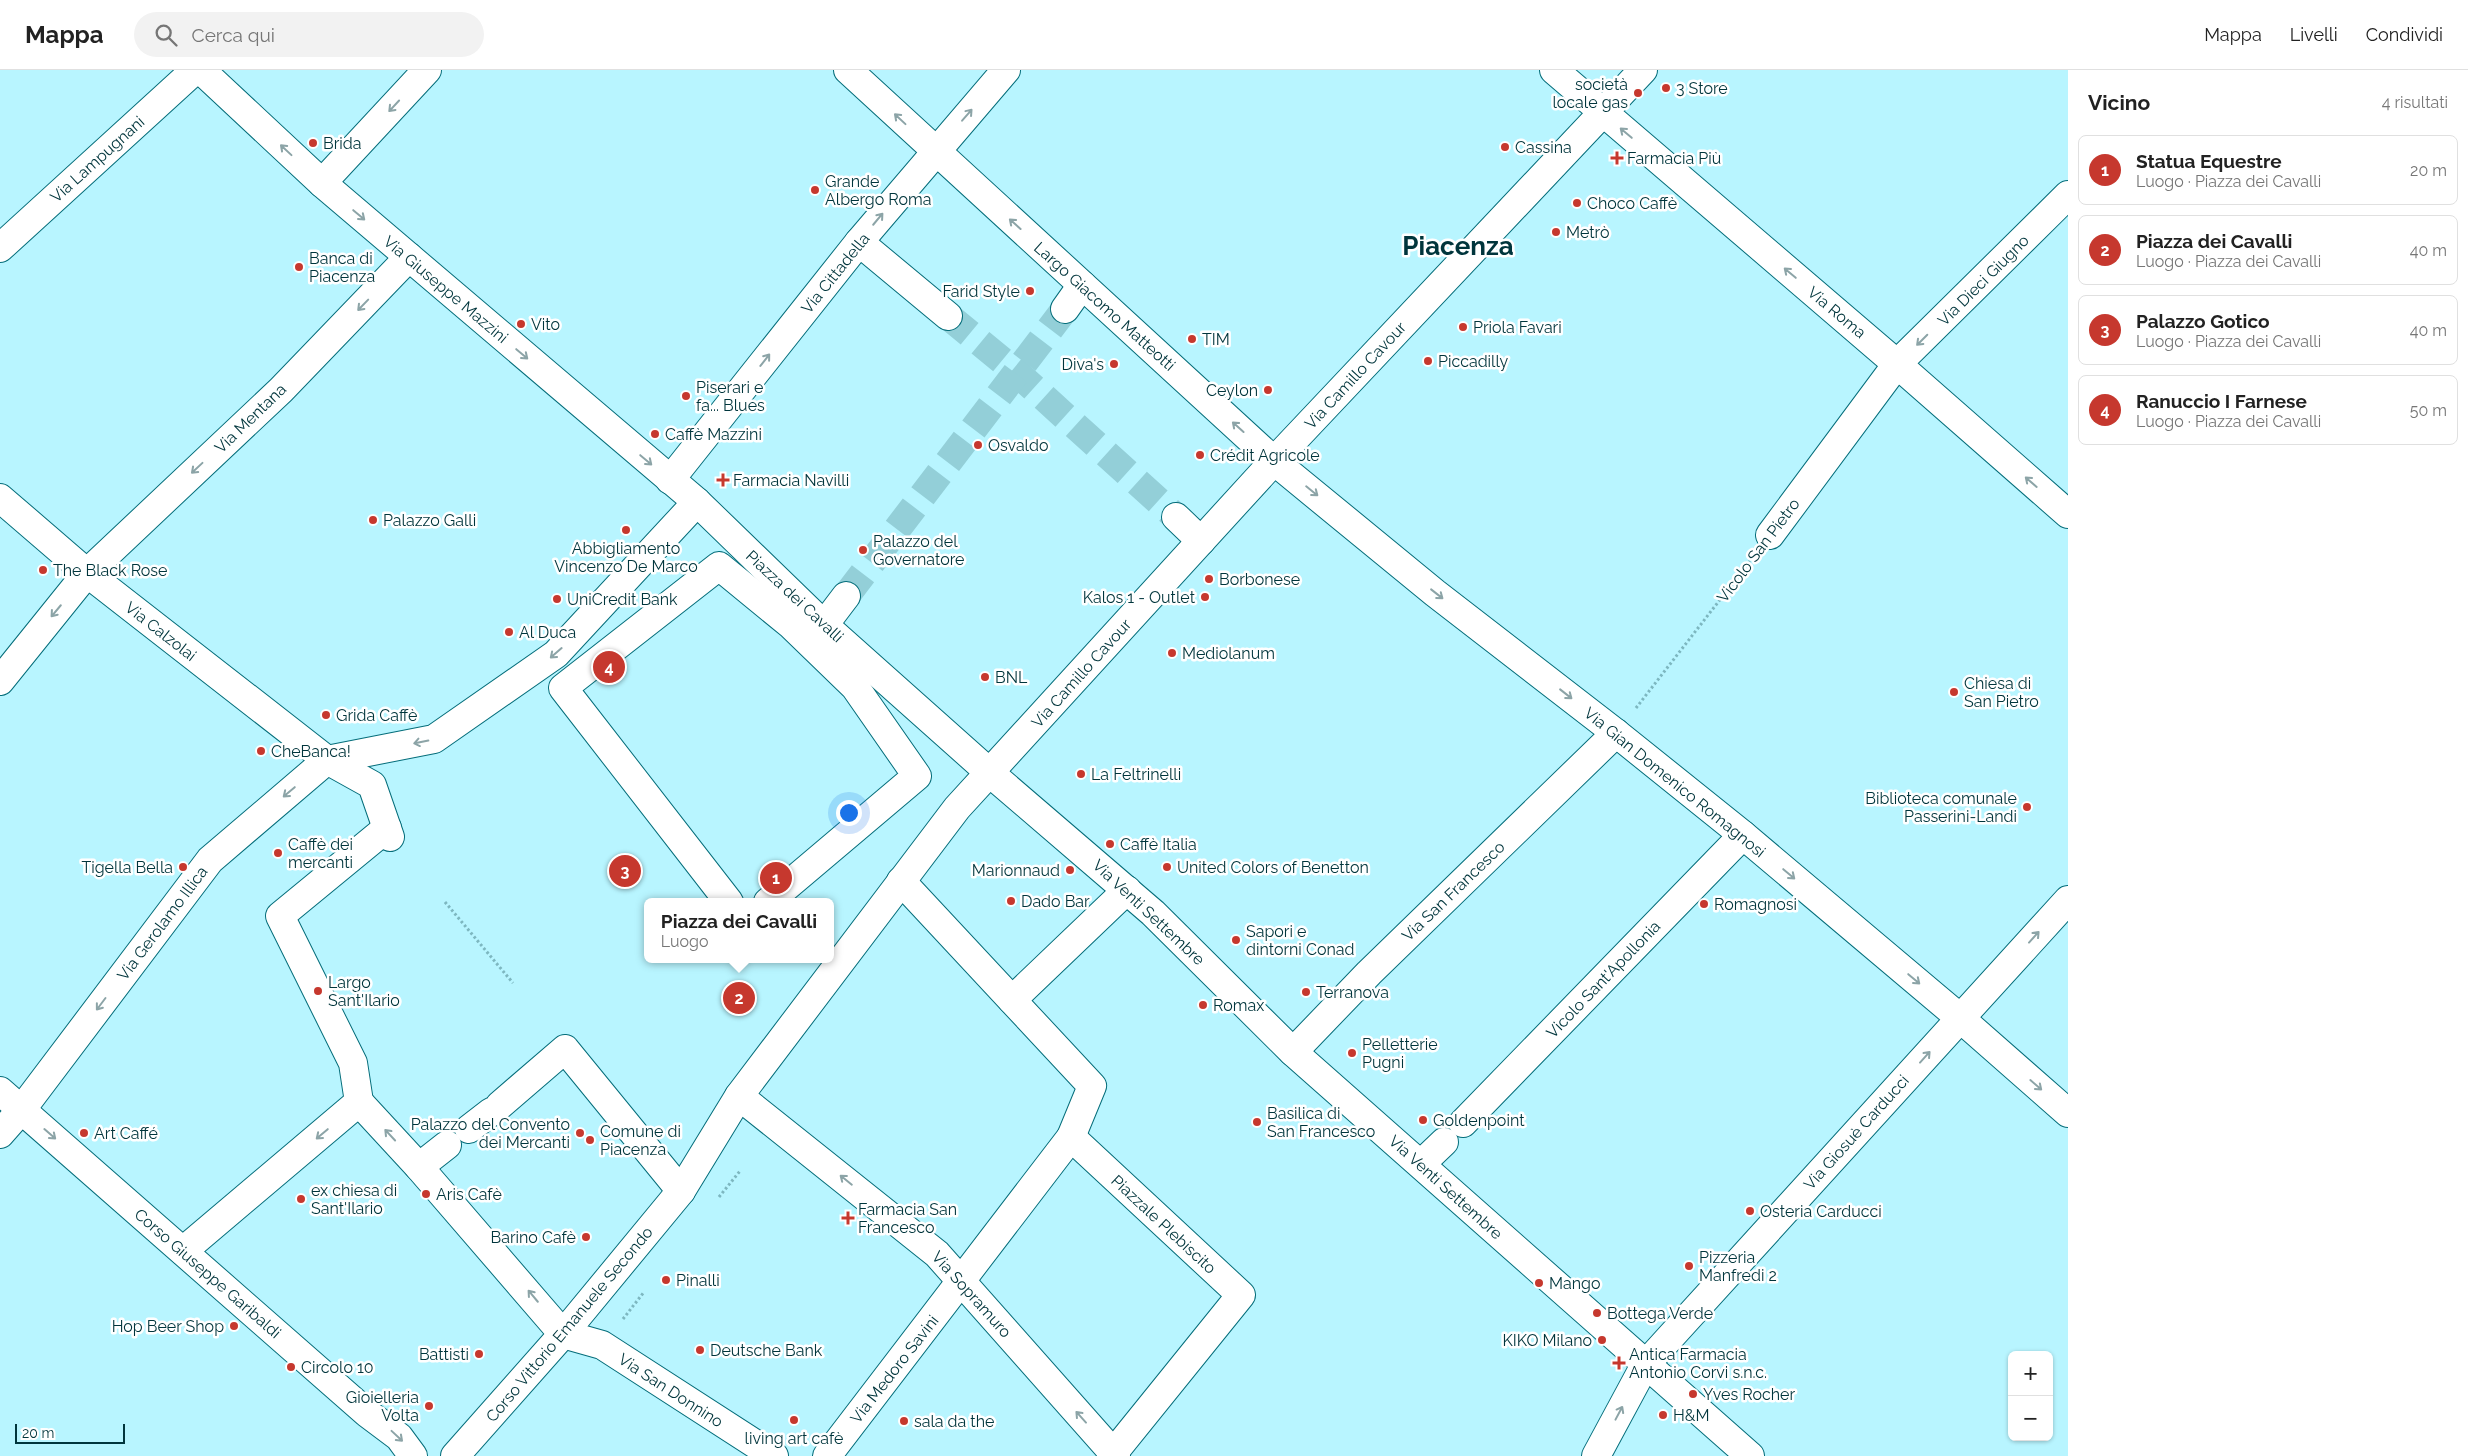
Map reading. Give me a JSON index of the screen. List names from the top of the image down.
{
  "streets": {
    "street": [
      "Via Lampugnani",
      "Via Cittadella",
      "Via Dieci Giugno",
      "Via Giuseppe Mazzini",
      "Largo Giacomo Matteotti",
      "Via Roma",
      "Via Camillo Cavour",
      "Via Mentana",
      "Vicolo San Pietro",
      "Piazza dei Cavalli",
      "Via Calzolai",
      "Via Gian Domenico Romagnosi",
      "Via San Francesco",
      "Via Venti Settembre",
      "Via Gerolamo Illica",
      "Vicolo Sant'Apollonia",
      "Via Giosuè Carducci",
      "Piazzale Plebiscito",
      "Corso Giuseppe Garibaldi",
      "Via Sopramuro",
      "Corso Vittorio Emanuele Secondo",
      "Via Medoro Savini",
      "Via San Donnino"
    ]
  },
  "crossings": [
    ["Via Cittadella", "Via Giuseppe Mazzini"],
    ["Via Cittadella", "Largo Giacomo Matteotti"],
    ["Via Dieci Giugno", "Via Roma"],
    ["Via Dieci Giugno", "Vicolo San Pietro"],
    ["Via Giuseppe Mazzini", "Via Mentana"],
    ["Via Giuseppe Mazzini", "Piazza dei Cavalli"],
    ["Largo Giacomo Matteotti", "Via Camillo Cavour"],
    ["Largo Giacomo Matteotti", "Via Gian Domenico Romagnosi"],
    ["Via Roma", "Via Camillo Cavour"],
    ["Via Roma", "Vicolo San Pietro"],
    ["Via Camillo Cavour", "Piazza dei Cavalli"],
    ["Via Camillo Cavour", "Via Gian Domenico Romagnosi"],
    ["Via Camillo Cavour", "Via Venti Settembre"],
    ["Via Mentana", "Via Calzolai"],
    ["Vicolo San Pietro", "Via Gian Domenico Romagnosi"],
    ["Vicolo San Pietro", "Via San Francesco"],
    ["Piazza dei Cavalli", "Via Venti Settembre"],
    ["Via Calzolai", "Via Gerolamo Illica"],
    ["Via Gian Domenico Romagnosi", "Via San Francesco"],
    ["Via Gian Domenico Romagnosi", "Vicolo Sant'Apollonia"],
    ["Via Gian Domenico Romagnosi", "Via Giosuè Carducci"],
    ["Via San Francesco", "Via Venti Settembre"],
    ["Via Venti Settembre", "Via Giosuè Carducci"],
    ["Via Gerolamo Illica", "Corso Giuseppe Garibaldi"],
    ["Piazzale Plebiscito", "Via Sopramuro"],
    ["Via Sopramuro", "Via Medoro Savini"],
    ["Corso Vittorio Emanuele Secondo", "Via San Donnino"]
  ],
  "one_way": [
    "Via Cittadella",
    "Via Dieci Giugno",
    "Largo Giacomo Matteotti",
    "Via Roma",
    "Via Mentana",
    "Via Gian Domenico Romagnosi",
    "Via Gerolamo Illica",
    "Via Giosuè Carducci",
    "Via Sopramuro"
  ],
  "districts": ["Piacenza"],
  "places": {
    "other": [
      "3 Store",
      "società locale gas",
      "Brida",
      "Cassina",
      "Grande Albergo Roma",
      "Choco Caffè",
      "Metrò",
      "Banca di Piacenza",
      "Farid Style",
      "Vito",
      "Priola Favari",
      "TIM",
      "Piccadilly",
      "Diva's",
      "Ceylon",
      "Piserari e fa... Blues",
      "Caffè Mazzini",
      "Osvaldo",
      "Crédit Agricole",
      "Palazzo Galli",
      "Abbigliamento Vincenzo De Marco",
      "Palazzo del Governatore",
      "The Black Rose",
      "Borbonese",
      "Kalos 1 - Outlet",
      "UniCredit Bank",
      "Al Duca",
      "Mediolanum",
      "BNL",
      "Chiesa di San Pietro",
      "Grida Caffè",
      "CheBanca!",
      "La Feltrinelli",
      "Biblioteca comunale Passerini-Landi",
      "Caffè Italia",
      "Caffè dei mercanti",
      "Tigella Bella",
      "United Colors of Benetton",
      "Marionnaud",
      "Dado Bar",
      "Romagnosi",
      "Sapori e dintorni Conad",
      "Largo Sant'Ilario",
      "Terranova",
      "Romax",
      "Pelletterie Pugni",
      "Goldenpoint",
      "Basilica di San Francesco",
      "Art Caffé",
      "Palazzo del Convento dei Mercanti",
      "Comune di Piacenza",
      "Aris Cafè",
      "ex chiesa di Sant'Ilario",
      "Osteria Carducci",
      "Barino Cafè",
      "Pizzeria Manfredi 2",
      "Pinalli",
      "Mango",
      "Bottega Verde",
      "Hop Beer Shop",
      "KIKO Milano",
      "Deutsche Bank",
      "Battisti",
      "Circolo 10",
      "Yves Rocher",
      "Gioielleria Volta",
      "H&M",
      "living art cafè",
      "sala da the"
    ],
    "health": [
      "Farmacia Più",
      "Farmacia Navilli",
      "Farmacia San Francesco",
      "Antica Farmacia Antonio Corvi s.n.c."
    ]
  },
  "scale_bar": "20 m",
  "page": {
    "header": "Mappa",
    "search": "Cerca qui",
    "nav": ["Mappa", "Livelli", "Condividi"],
    "heading": ["Vicino", "4 risultati"],
    "list": [
      {
        "mark": "1",
        "name": "Statua Equestre",
        "note": "Luogo · Piazza dei Cavalli",
        "value": "20 m"
      },
      {
        "mark": "2",
        "name": "Piazza dei Cavalli",
        "note": "Luogo · Piazza dei Cavalli",
        "value": "40 m"
      },
      {
        "mark": "3",
        "name": "Palazzo Gotico",
        "note": "Luogo · Piazza dei Cavalli",
        "value": "40 m"
      },
      {
        "mark": "4",
        "name": "Ranuccio I Farnese",
        "note": "Luogo · Piazza dei Cavalli",
        "value": "50 m"
      }
    ],
    "pins": [
      "4",
      "3",
      "1",
      "2"
    ],
    "popup": ["Piazza dei Cavalli", "Luogo"],
    "map_buttons": ["+", "−"],
    "scale": "20 m"
  }
}
